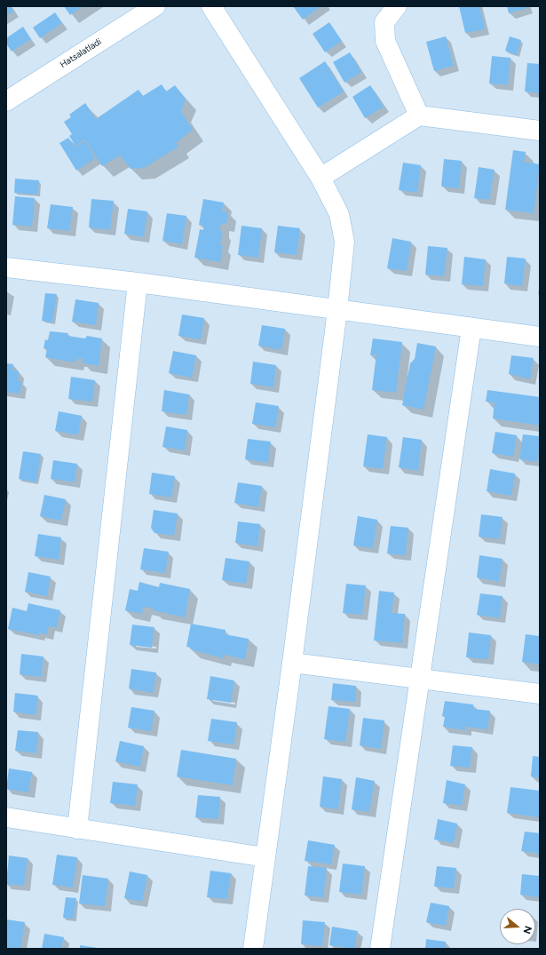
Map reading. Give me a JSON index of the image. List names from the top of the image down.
{
  "streets": {
    "street": ["Hatsalatladi"]
  },
  "north": "right"
}
